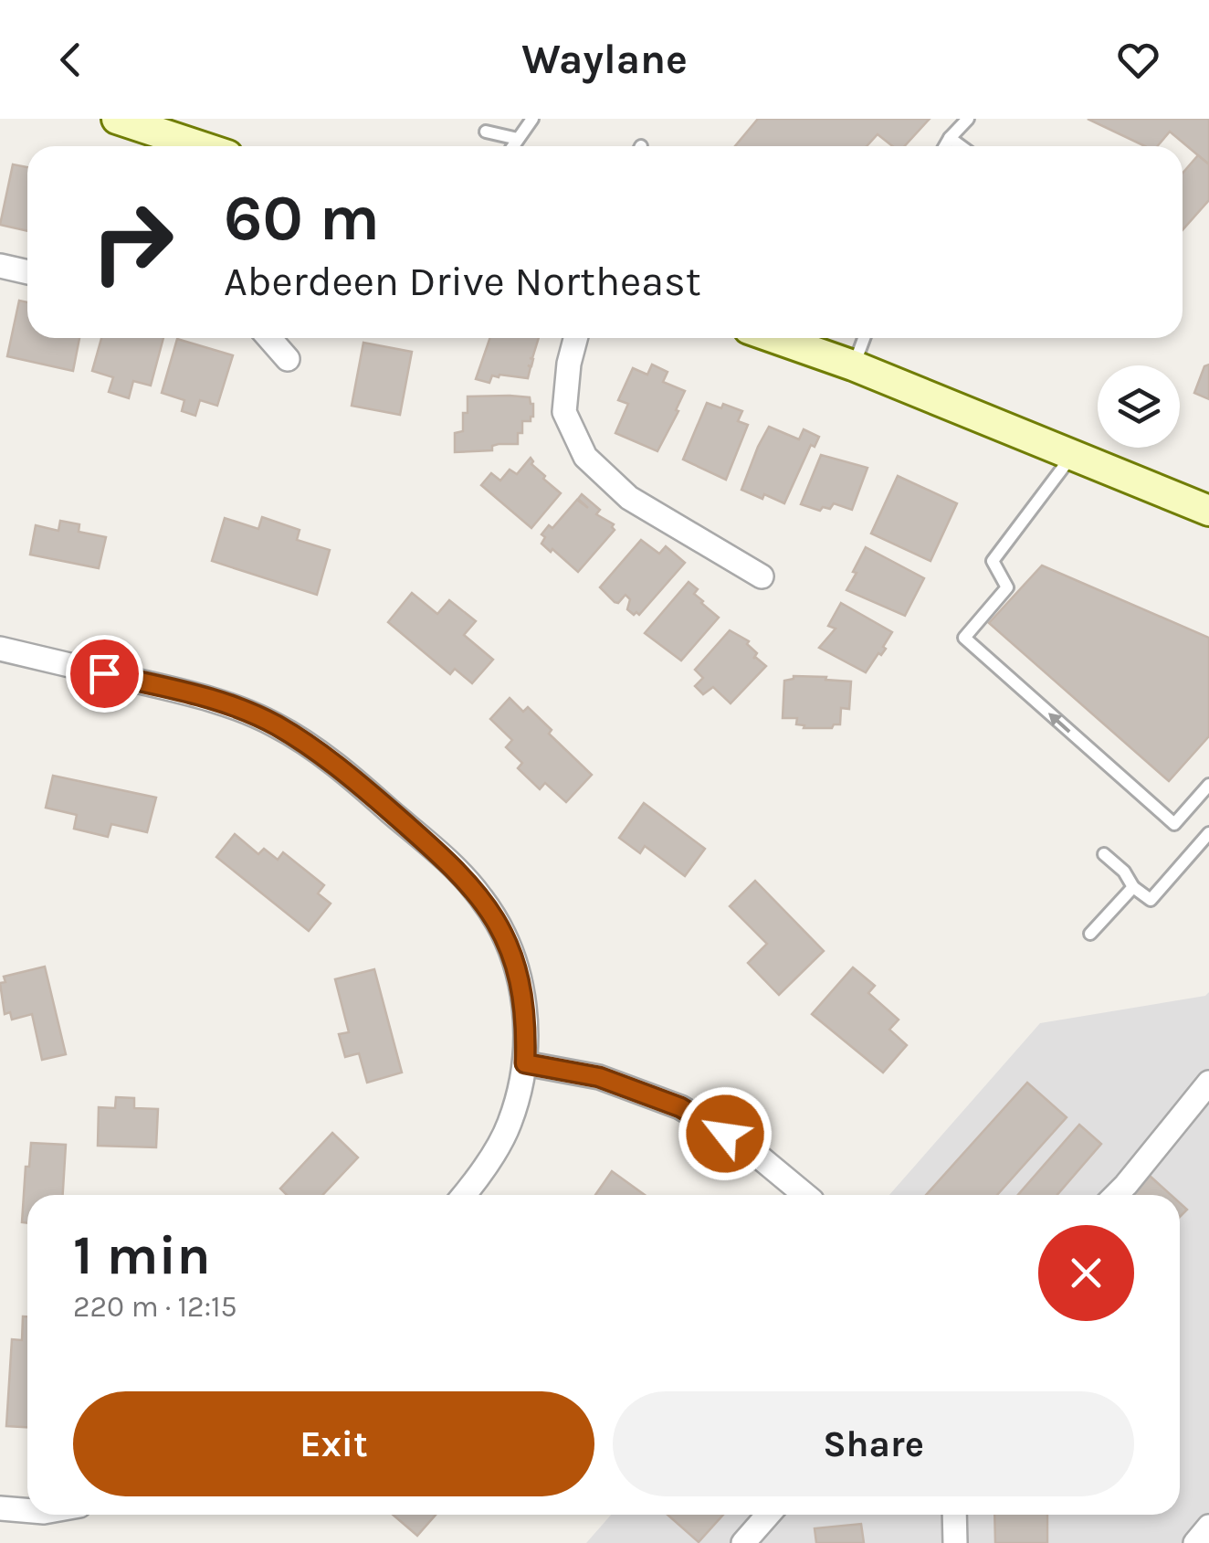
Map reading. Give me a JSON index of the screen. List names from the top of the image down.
{
  "page": {
    "header": "Waylane",
    "turn": ["60 m", "Aberdeen Drive Northeast"],
    "heading": ["1 min", "220 m · 12:15"],
    "buttons": ["Exit", "Share"]
  }
}
